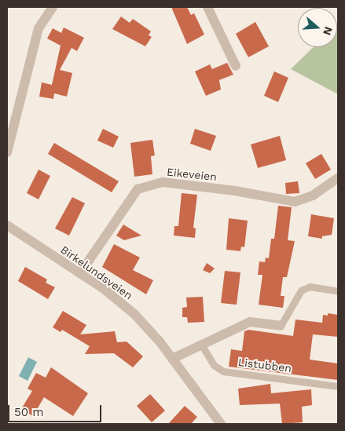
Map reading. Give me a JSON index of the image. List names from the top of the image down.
{
  "streets": {
    "street": ["Eikeveien", "Birkelundsveien"],
    "lane": ["Listubben"]
  },
  "crossings": [
    ["Eikeveien", "Birkelundsveien"]
  ],
  "scale_bar": "50 m",
  "north": "right"
}
